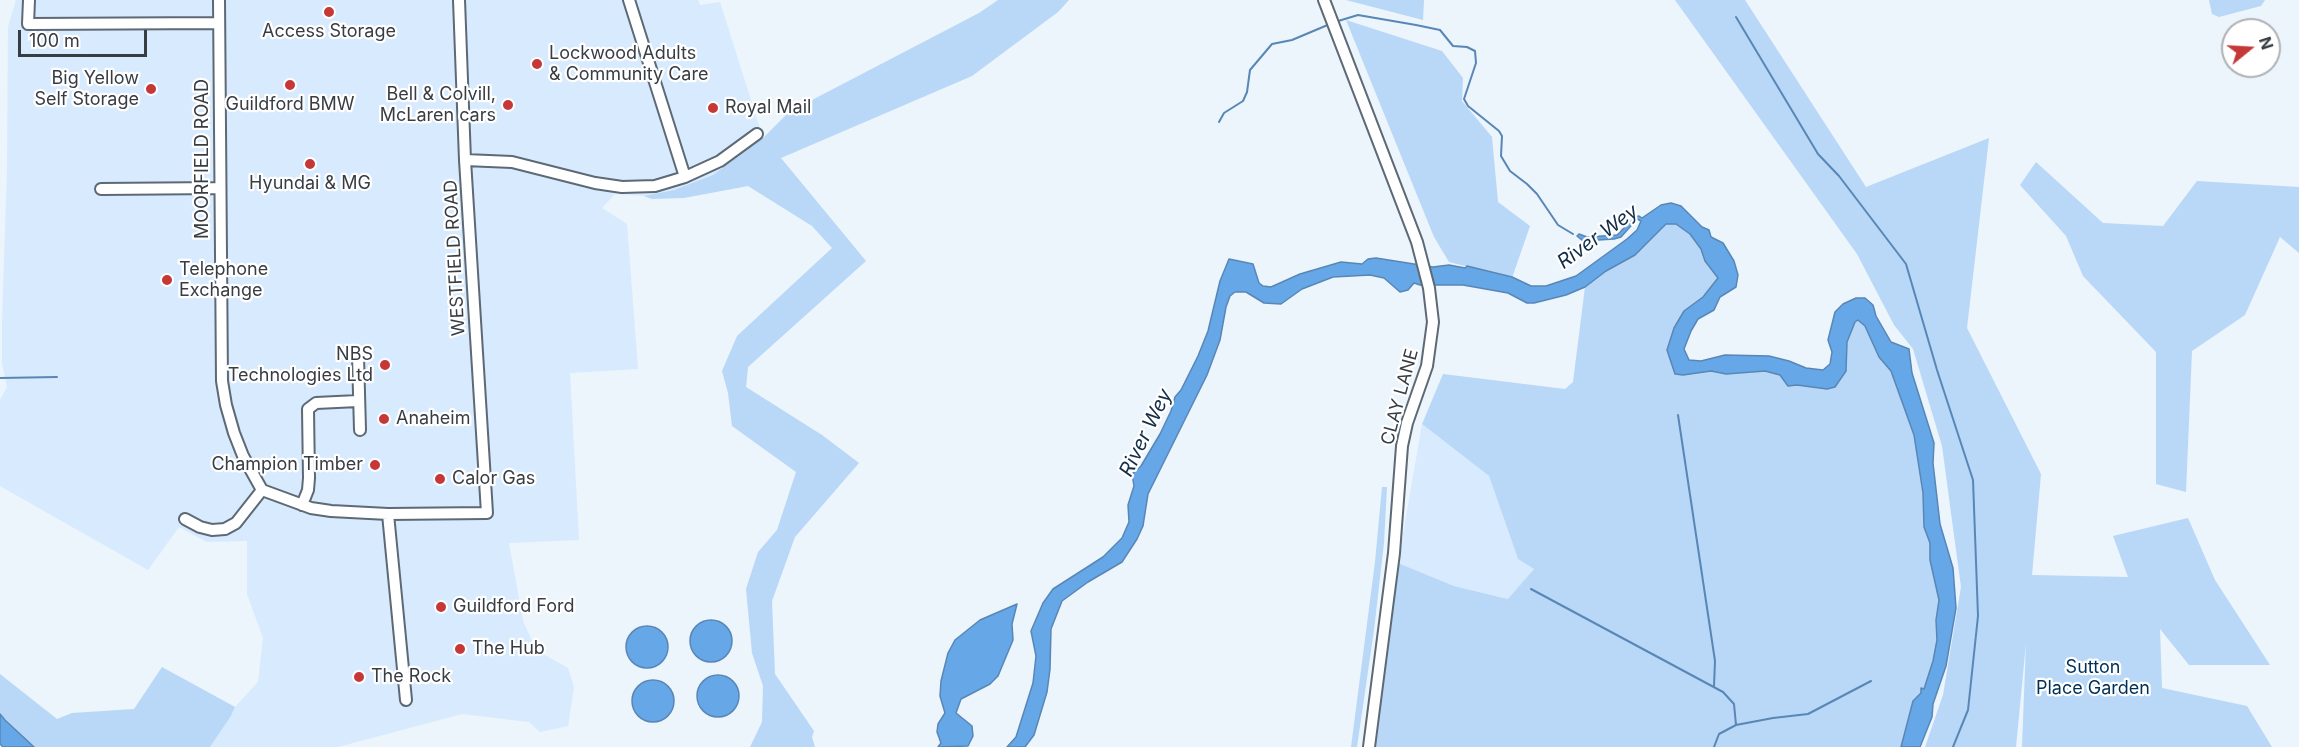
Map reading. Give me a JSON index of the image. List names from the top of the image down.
{
  "streets": {
    "street": ["MOORFIELD ROAD", "WESTFIELD ROAD", "CLAY LANE"]
  },
  "water": ["River Wey"],
  "parks": ["Sutton Place Garden"],
  "places": [
    "Access Storage",
    "Lockwood Adults & Community Care",
    "Guildford BMW",
    "Big Yellow Self Storage",
    "Bell & Colvill, McLaren cars",
    "Royal Mail",
    "Hyundai & MG",
    "Telephone Exchange",
    "NBS Technologies Ltd",
    "Anaheim",
    "Champion Timber",
    "Calor Gas",
    "Guildford Ford",
    "The Hub",
    "The Rock"
  ],
  "scale_bar": "100 m",
  "north": "right"
}
